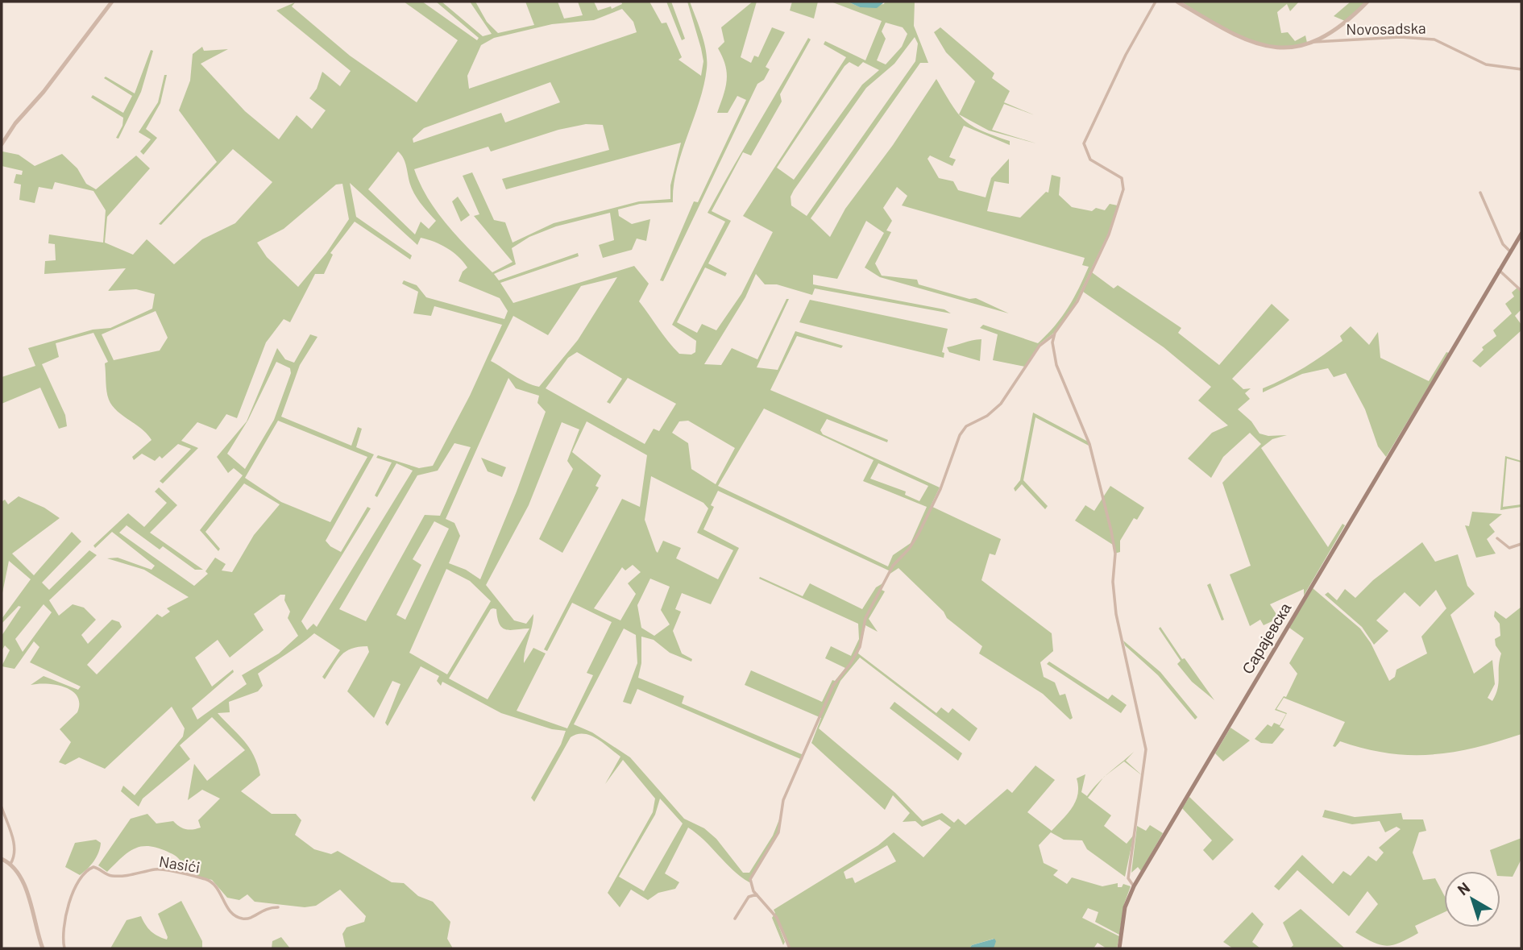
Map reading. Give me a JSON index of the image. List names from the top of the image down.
{
  "streets": {
    "main road": ["Сарајевска"],
    "street": ["Novosadska", "Nasići"]
  },
  "north": "top left"
}
